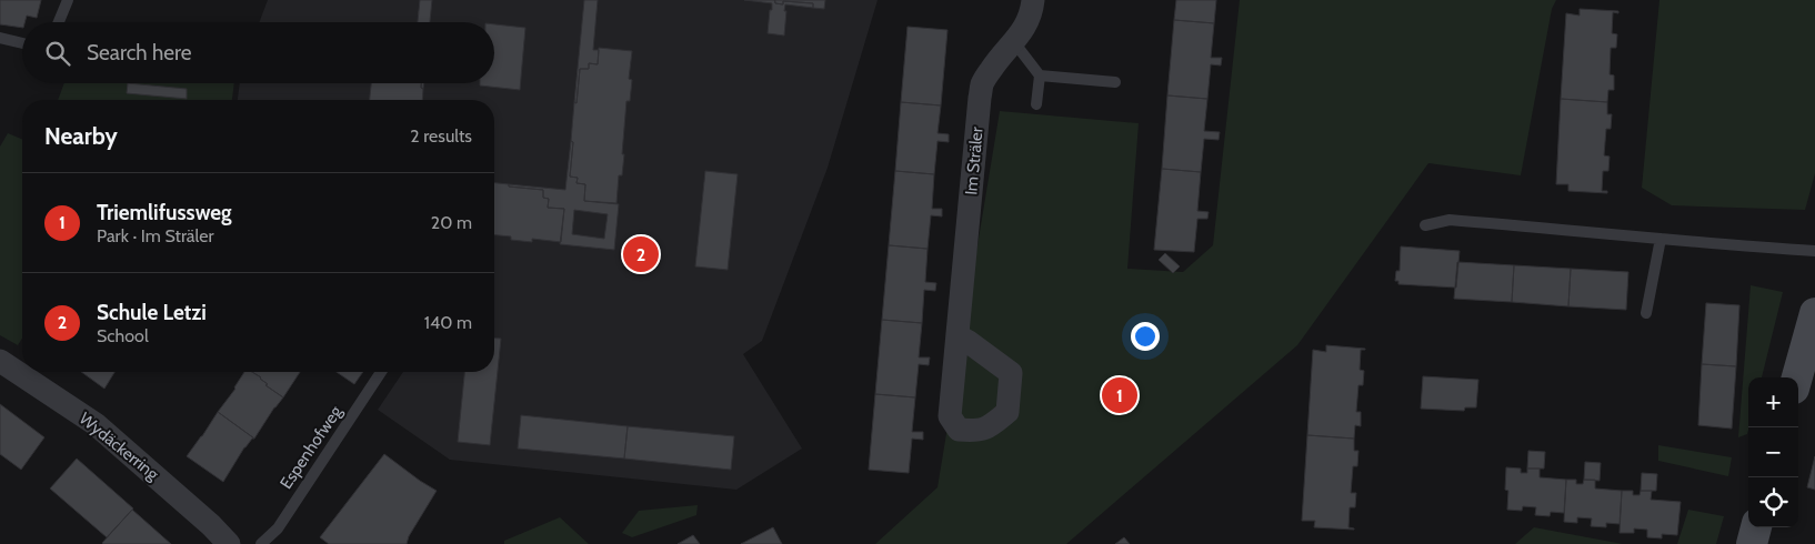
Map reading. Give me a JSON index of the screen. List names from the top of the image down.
{
  "streets": {
    "street": ["Im Sträler", "Wydäckerring"],
    "lane": ["Espenhofweg"]
  },
  "page": {
    "search": "Search here",
    "heading": ["Nearby", "2 results"],
    "list": [
      {
        "mark": "1",
        "name": "Triemlifussweg",
        "note": "Park · Im Sträler",
        "value": "20 m"
      },
      {
        "mark": "2",
        "name": "Schule Letzi",
        "note": "School",
        "value": "140 m"
      }
    ],
    "pins": ["2", "1"],
    "map_buttons": ["+", "−"]
  }
}
